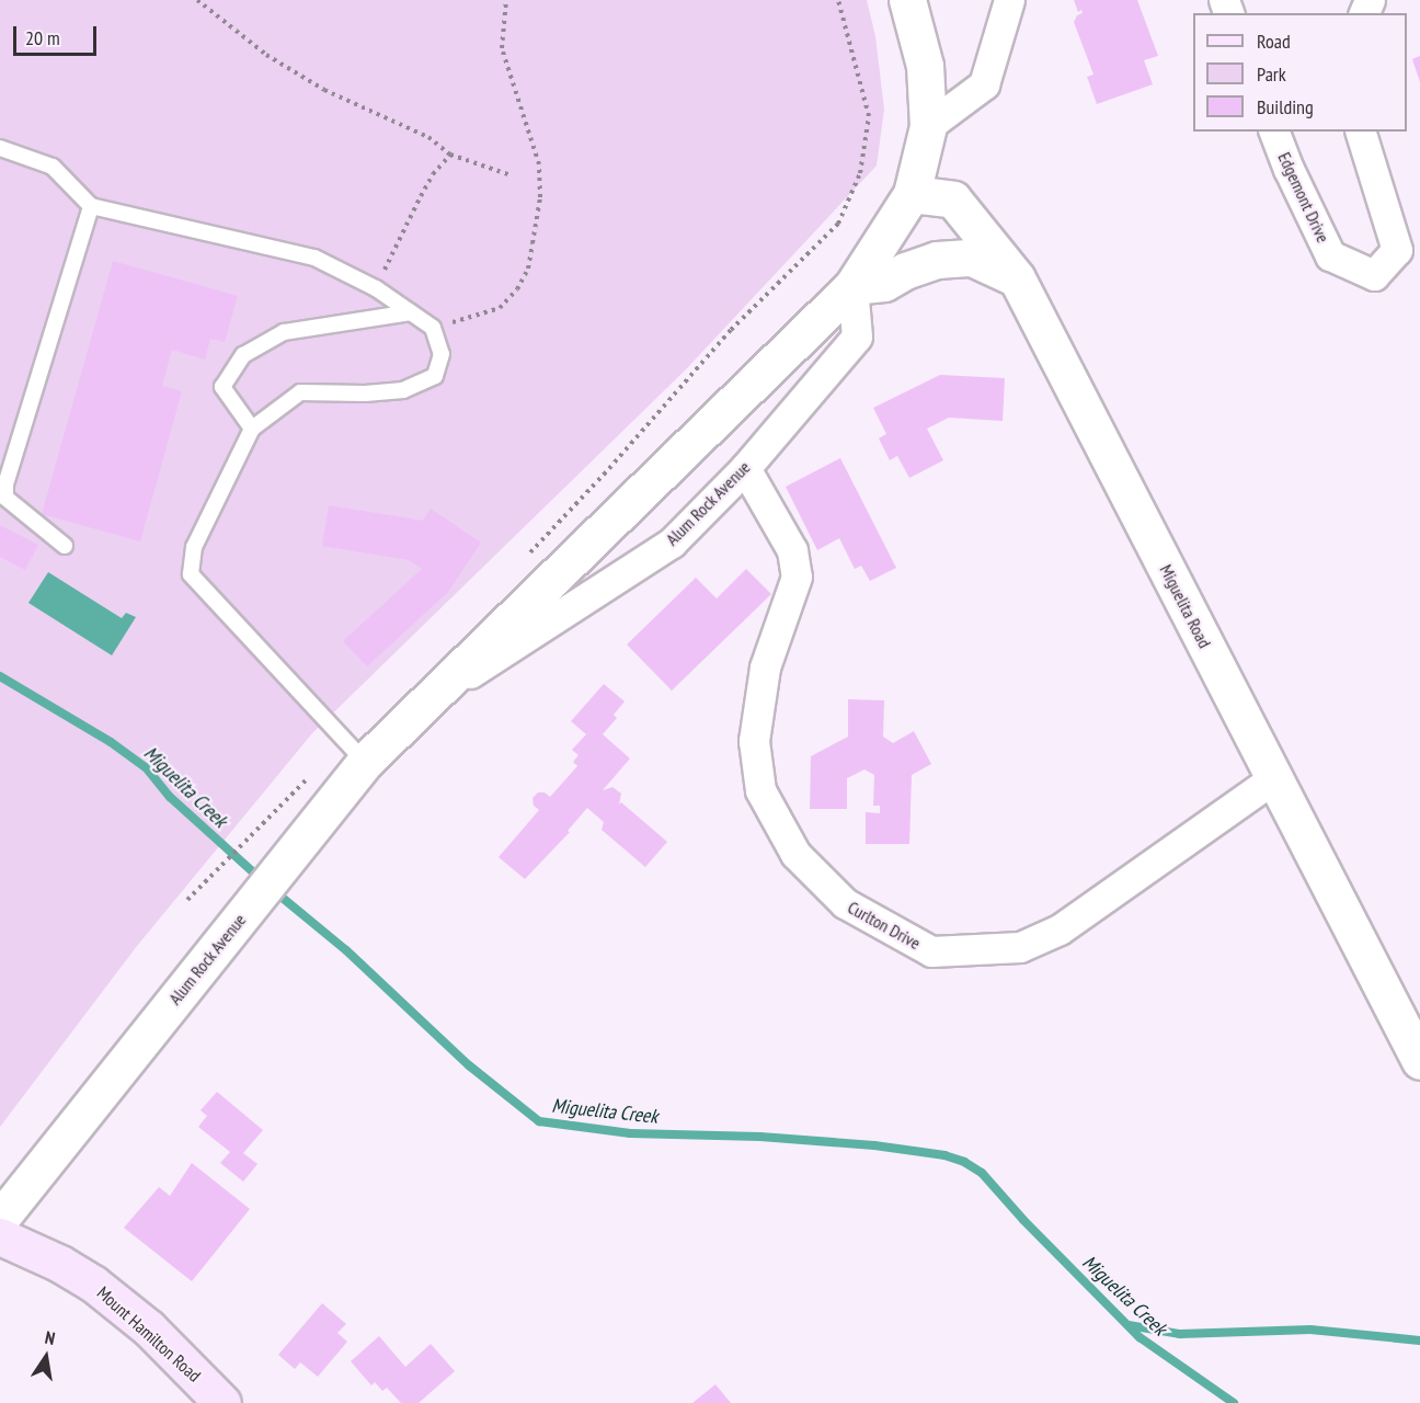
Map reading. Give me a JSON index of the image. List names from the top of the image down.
{
  "streets": {
    "main road": ["Mount Hamilton Road"],
    "street": [
      "Edgemont Drive",
      "Alum Rock Avenue",
      "Miguelita Road",
      "Curlton Drive"
    ]
  },
  "crossings": [
    ["Alum Rock Avenue", "Miguelita Road"],
    ["Alum Rock Avenue", "Curlton Drive"],
    ["Miguelita Road", "Curlton Drive"]
  ],
  "water": ["Miguelita Creek"],
  "legend": ["Road", "Park", "Building"],
  "scale_bar": "20 m",
  "north": "top"
}
